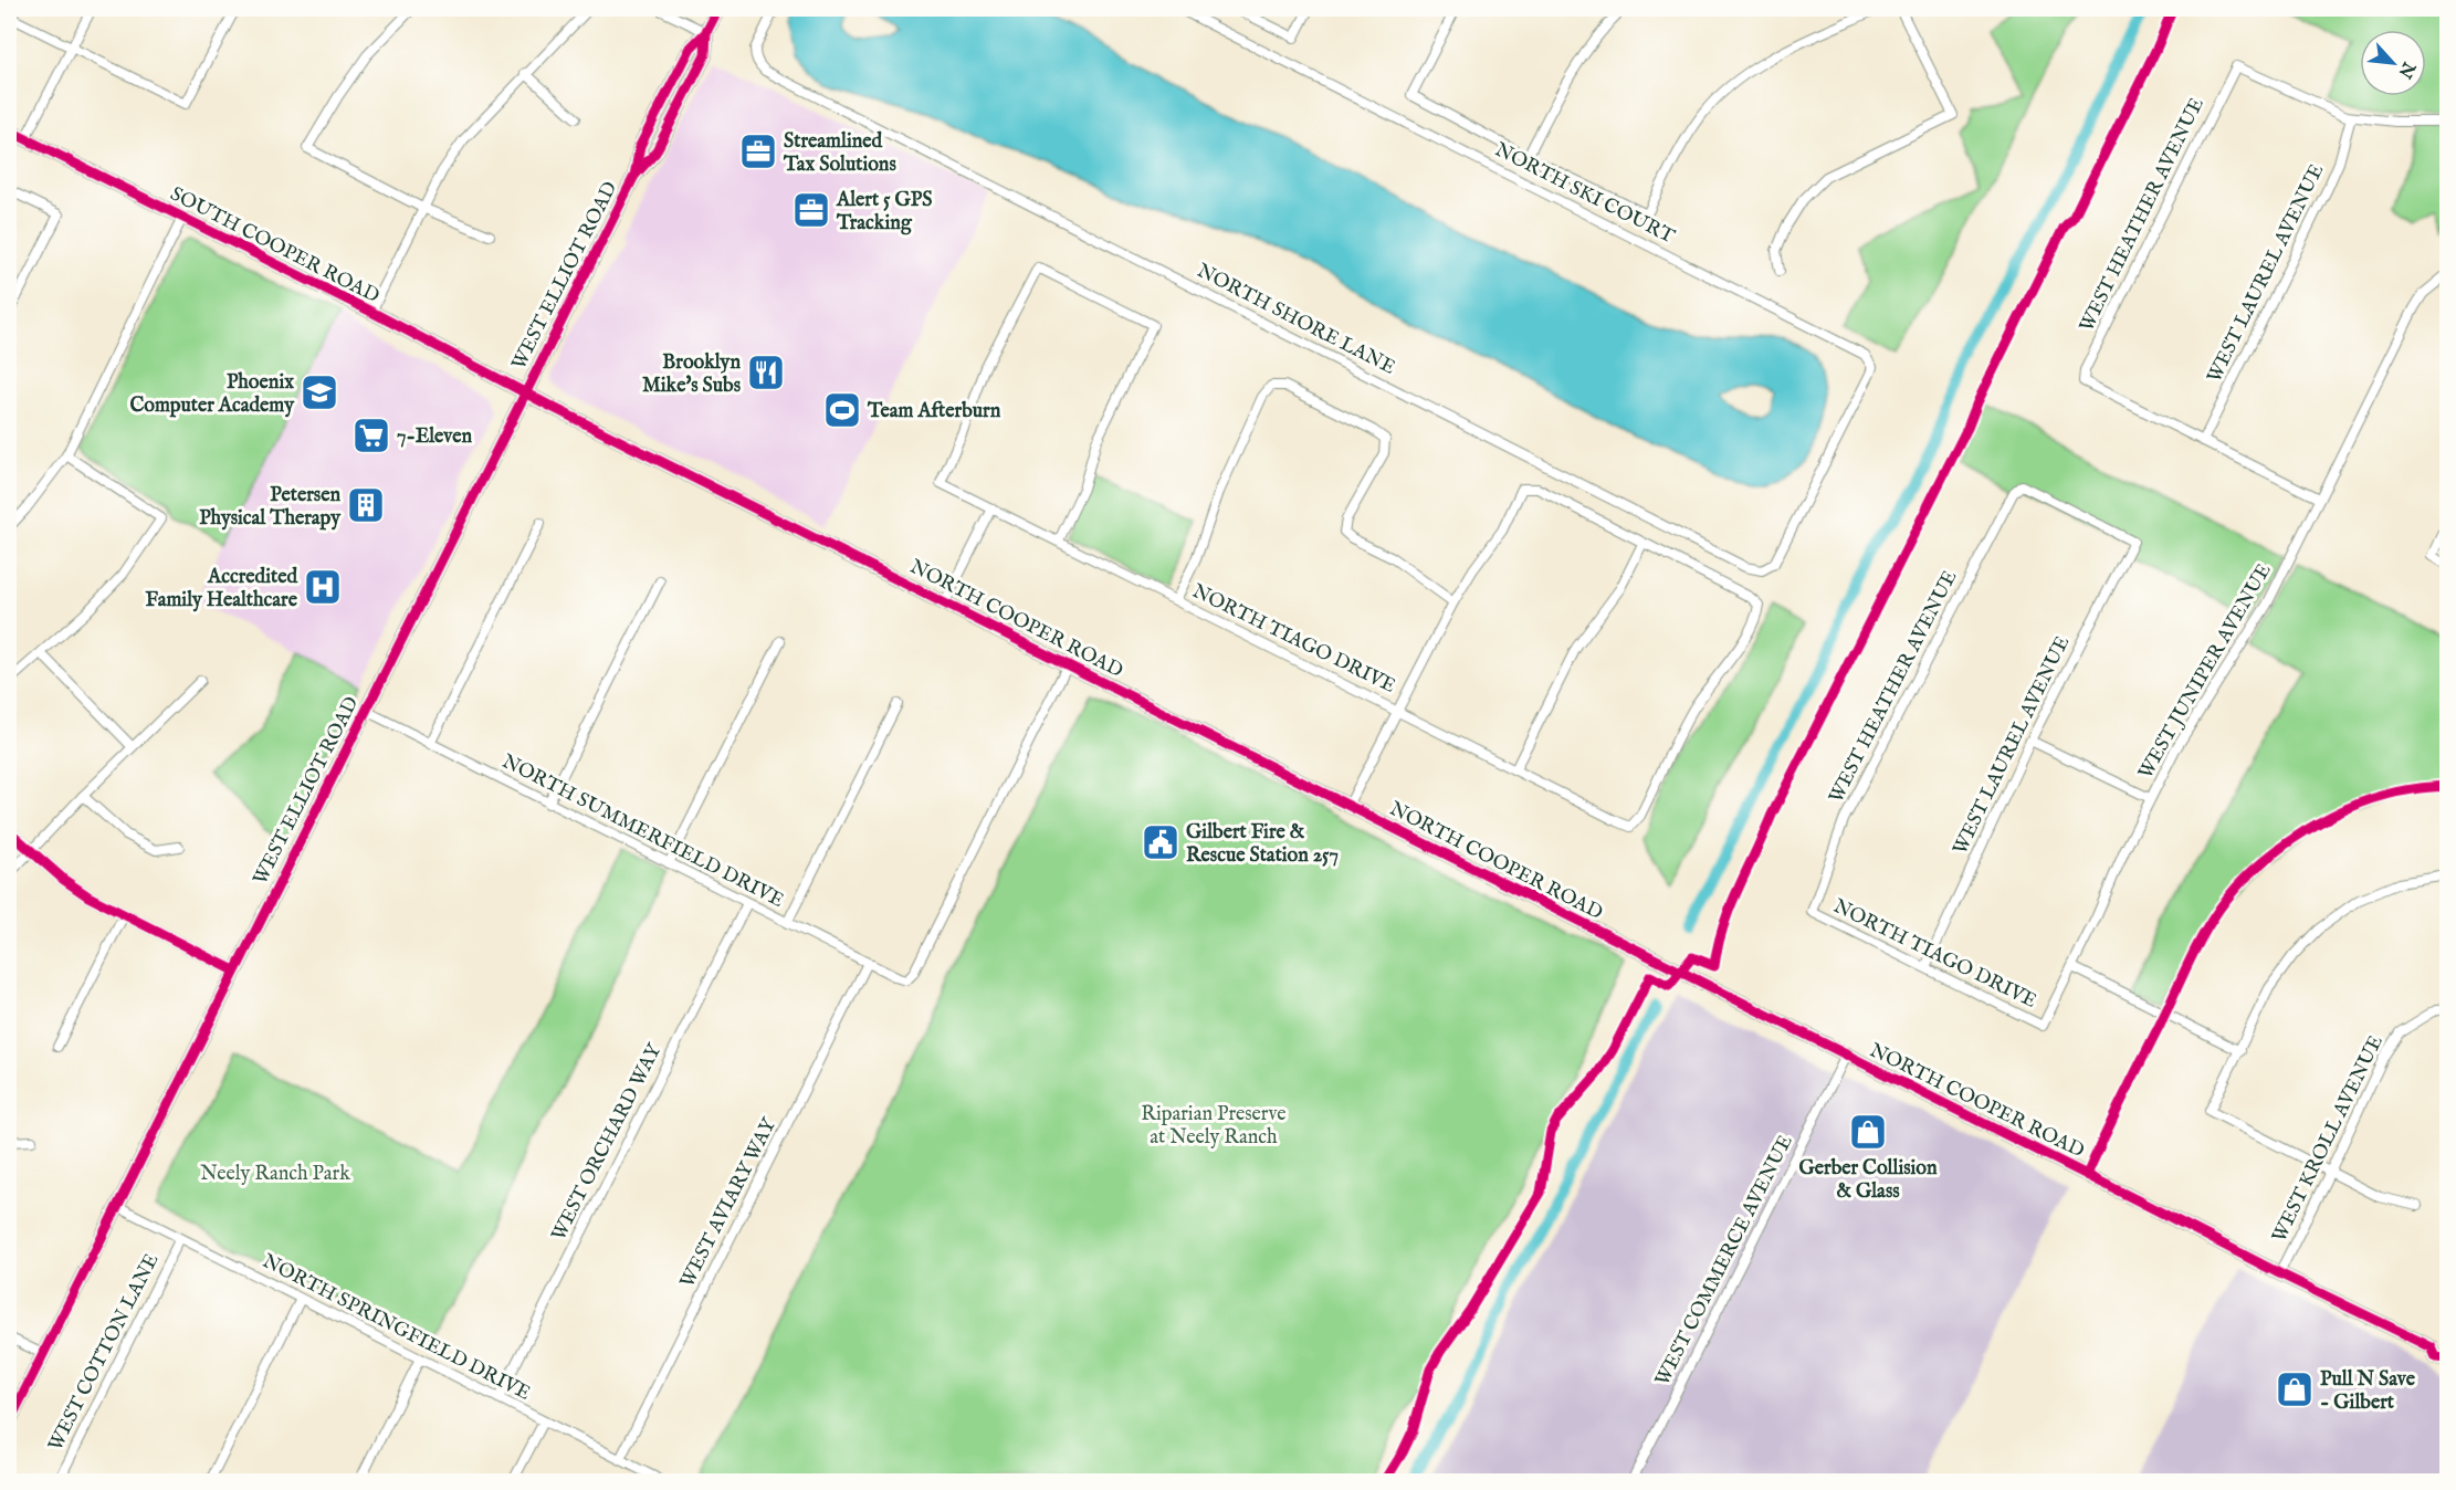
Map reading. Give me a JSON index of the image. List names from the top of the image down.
{
  "streets": {
    "main road": ["SOUTH COOPER ROAD", "WEST ELLIOT ROAD", "NORTH COOPER ROAD"],
    "street": [
      "NORTH SKI COURT",
      "WEST HEATHER AVENUE",
      "WEST LAUREL AVENUE",
      "NORTH SHORE LANE",
      "NORTH TIAGO DRIVE",
      "WEST JUNIPER AVENUE",
      "NORTH SUMMERFIELD DRIVE",
      "WEST KROLL AVENUE",
      "WEST ORCHARD WAY",
      "WEST AVIARY WAY",
      "WEST COMMERCE AVENUE",
      "NORTH SPRINGFIELD DRIVE",
      "WEST COTTON LANE"
    ]
  },
  "crossings": [
    ["NORTH SKI COURT", "NORTH SHORE LANE"],
    ["WEST HEATHER AVENUE", "WEST LAUREL AVENUE"],
    ["WEST HEATHER AVENUE", "NORTH TIAGO DRIVE"],
    ["SOUTH COOPER ROAD", "WEST ELLIOT ROAD"],
    ["SOUTH COOPER ROAD", "NORTH COOPER ROAD"],
    ["WEST LAUREL AVENUE", "NORTH TIAGO DRIVE"],
    ["WEST ELLIOT ROAD", "NORTH COOPER ROAD"],
    ["WEST ELLIOT ROAD", "NORTH SUMMERFIELD DRIVE"],
    ["WEST ELLIOT ROAD", "NORTH SPRINGFIELD DRIVE"],
    ["NORTH COOPER ROAD", "NORTH SUMMERFIELD DRIVE"],
    ["NORTH COOPER ROAD", "WEST KROLL AVENUE"],
    ["NORTH COOPER ROAD", "WEST COMMERCE AVENUE"],
    ["NORTH TIAGO DRIVE", "WEST JUNIPER AVENUE"],
    ["NORTH SUMMERFIELD DRIVE", "WEST ORCHARD WAY"],
    ["NORTH SUMMERFIELD DRIVE", "WEST AVIARY WAY"],
    ["WEST ORCHARD WAY", "NORTH SPRINGFIELD DRIVE"],
    ["WEST AVIARY WAY", "NORTH SPRINGFIELD DRIVE"],
    ["NORTH SPRINGFIELD DRIVE", "WEST COTTON LANE"]
  ],
  "parks": ["Riparian Preserve at Neely Ranch", "Neely Ranch Park"],
  "places": {
    "office": ["Streamlined Tax Solutions", "Alert 5 GPS Tracking"],
    "restaurant": ["Brooklyn Mike's Subs"],
    "school or university": ["Phoenix Computer Academy"],
    "sports": ["Team Afterburn"],
    "supermarket": ["7-Eleven"],
    "building": ["Petersen Physical Therapy"],
    "hospital": ["Accredited Family Healthcare"],
    "public building": ["Gilbert Fire & Rescue Station 257"],
    "shop": ["Gerber Collision & Glass", "Pull N Save - Gilbert"]
  },
  "north": "bottom right"
}
